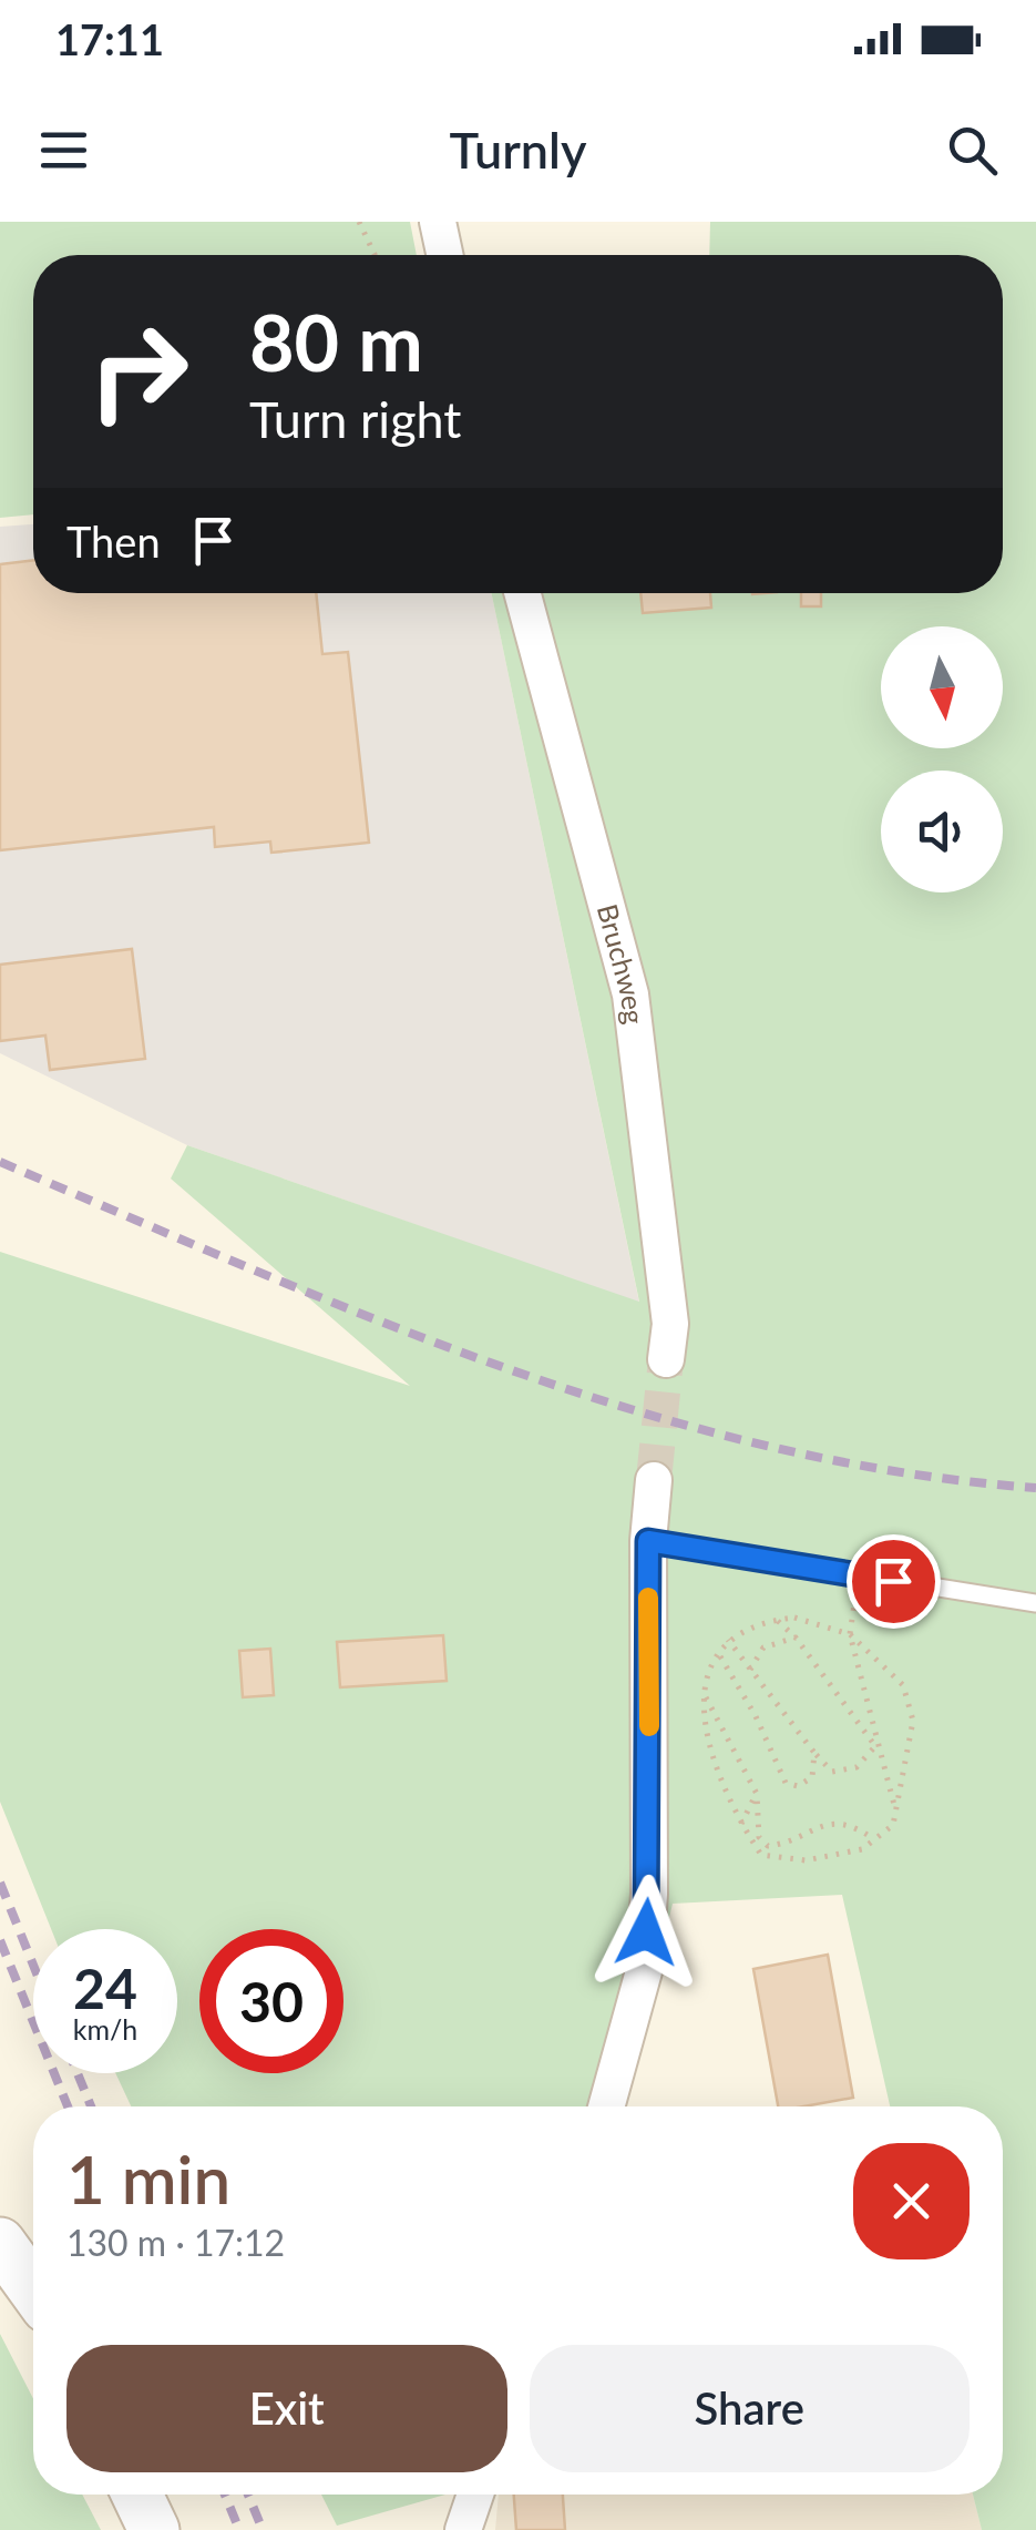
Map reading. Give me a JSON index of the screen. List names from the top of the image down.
{
  "streets": {
    "street": ["Bruchweg"]
  },
  "north": "bottom",
  "page": {
    "status": "17:11",
    "header": "Turnly",
    "turn": ["80 m", "Turn right"],
    "then": "Then",
    "speed": "24 km/h",
    "limit": "30",
    "heading": ["1 min", "130 m · 17:12"],
    "buttons": ["Exit", "Share"]
  }
}
